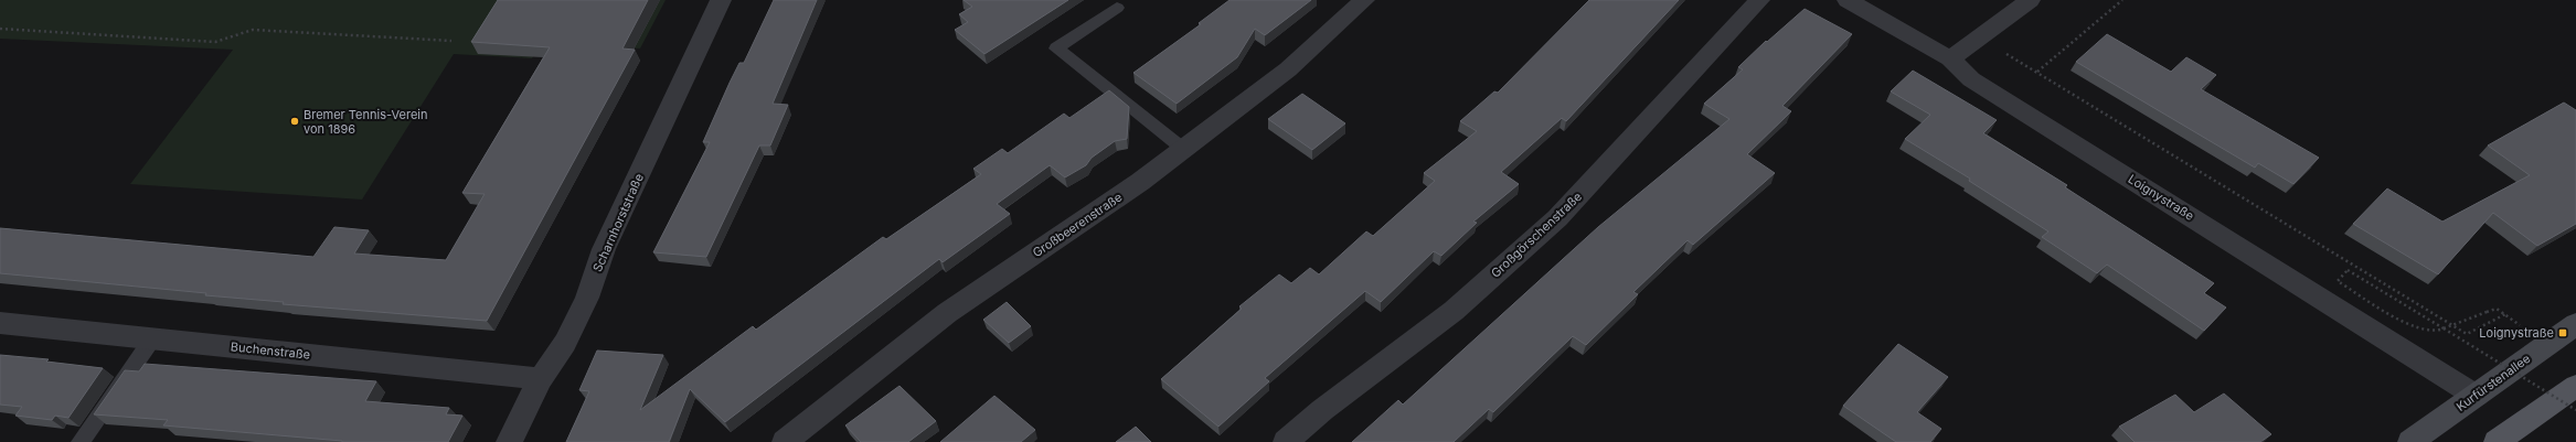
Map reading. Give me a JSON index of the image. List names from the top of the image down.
{
  "streets": {
    "main road": ["Kurfürstenallee"],
    "street": [
      "Loignystraße",
      "Scharnhorststraße",
      "Großbeerenstraße",
      "Großgörschenstraße",
      "Buchenstraße"
    ]
  },
  "crossings": [
    ["Loignystraße", "Kurfürstenallee"],
    ["Scharnhorststraße", "Buchenstraße"]
  ],
  "places": {
    "other": ["Bremer Tennis-Verein von 1896"],
    "transit": ["Loignystraße"]
  }
}
